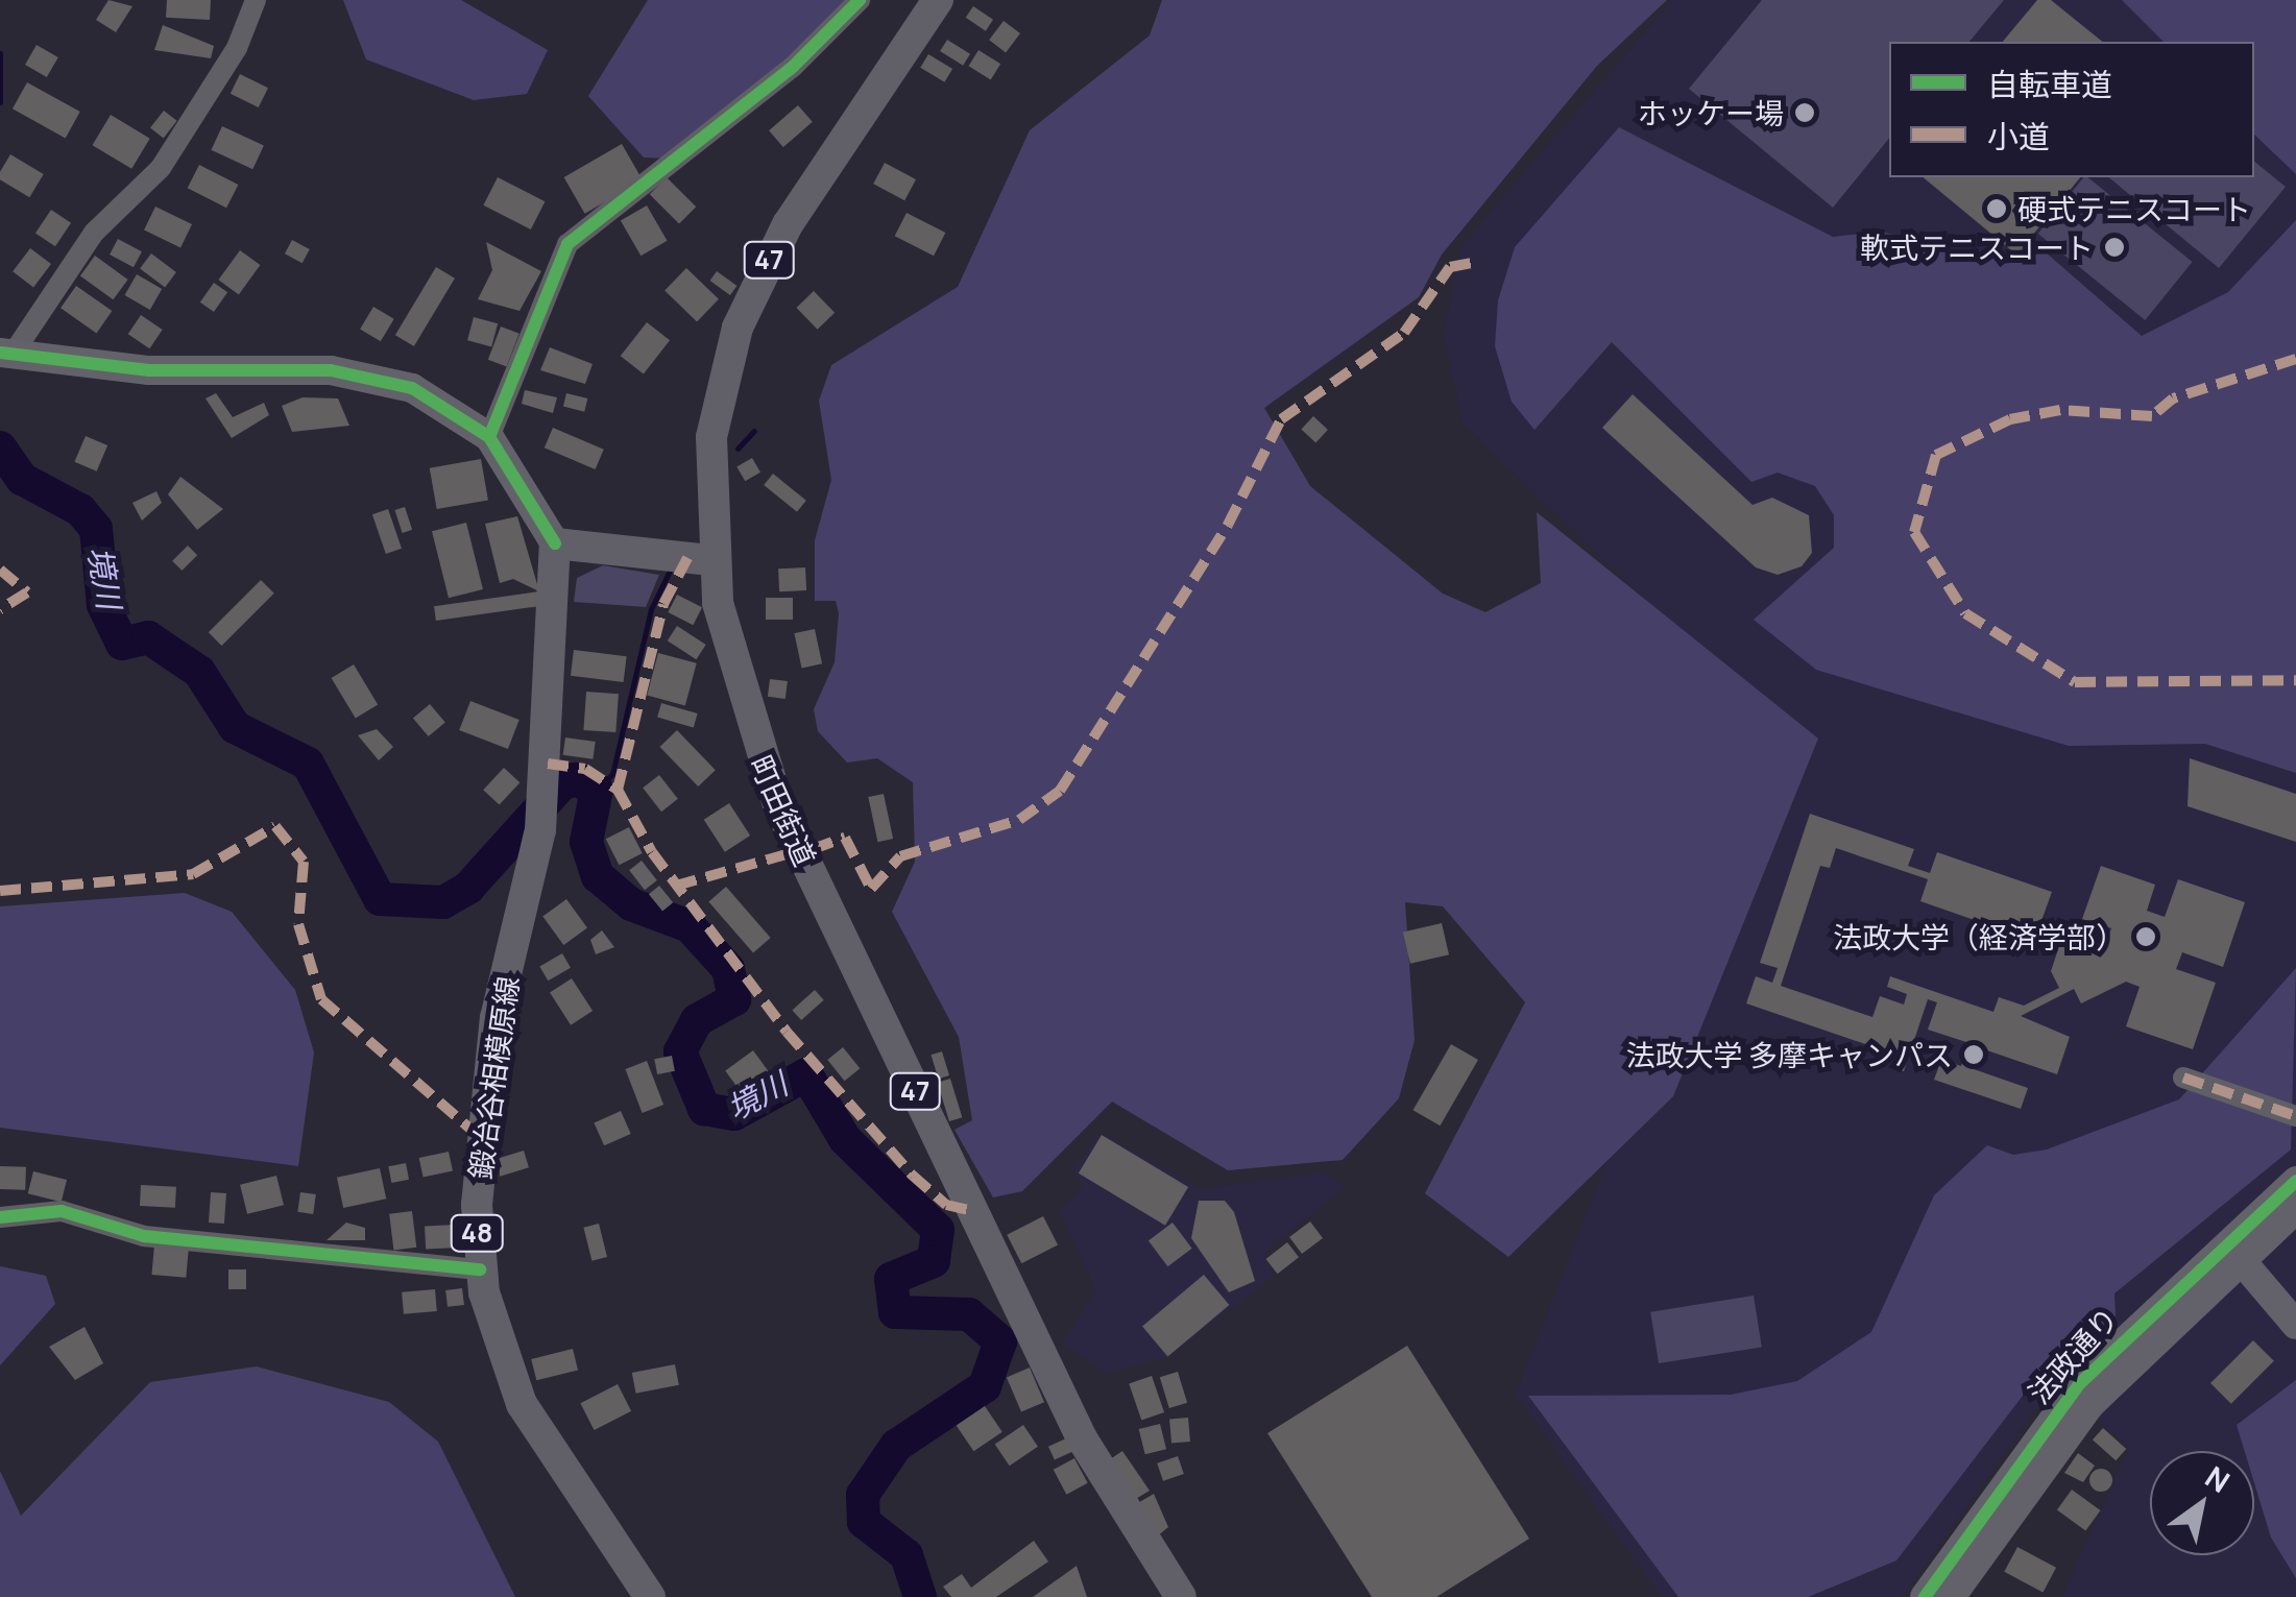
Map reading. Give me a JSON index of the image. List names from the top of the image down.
{
  "streets": {
    "main road": [
      "47",
      "町田街道",
      "鍛冶谷相模原線",
      "48"
    ],
    "street": ["法政通り"]
  },
  "water": ["境川"],
  "places": [
    "ホッケー場",
    "硬式テニスコート",
    "軟式テニスコート",
    "法政大学（経済学部）",
    "法政大学 多摩キャンパス"
  ],
  "legend": ["自転車道", "小道"],
  "north": "top right"
}
